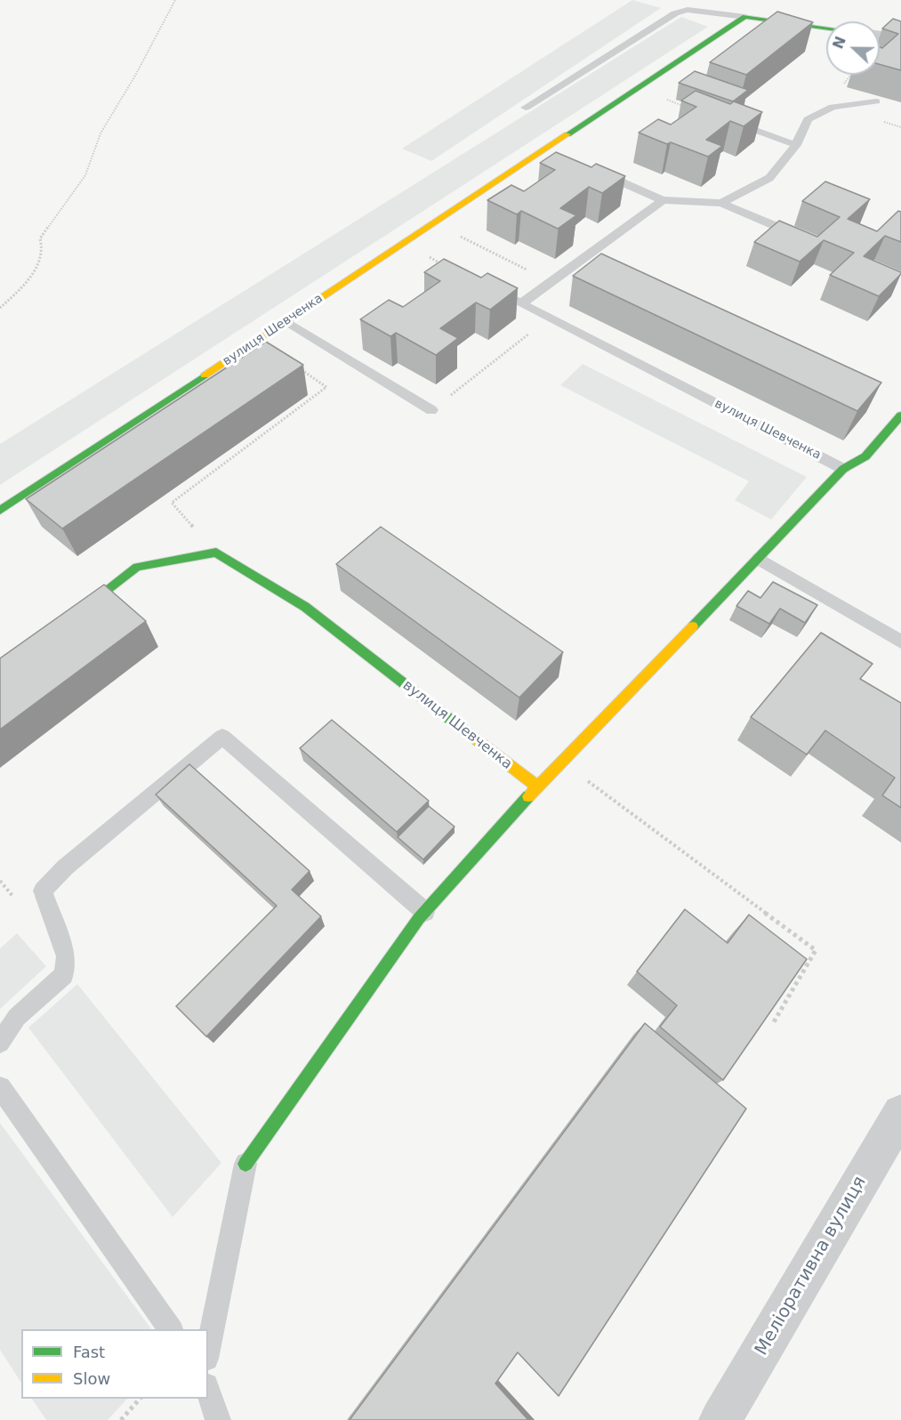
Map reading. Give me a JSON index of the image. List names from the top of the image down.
{
  "streets": {
    "street": ["вулиця Шевченка", "Меліоративна вулиця"]
  },
  "legend": ["Fast", "Slow"],
  "north": "left"
}
